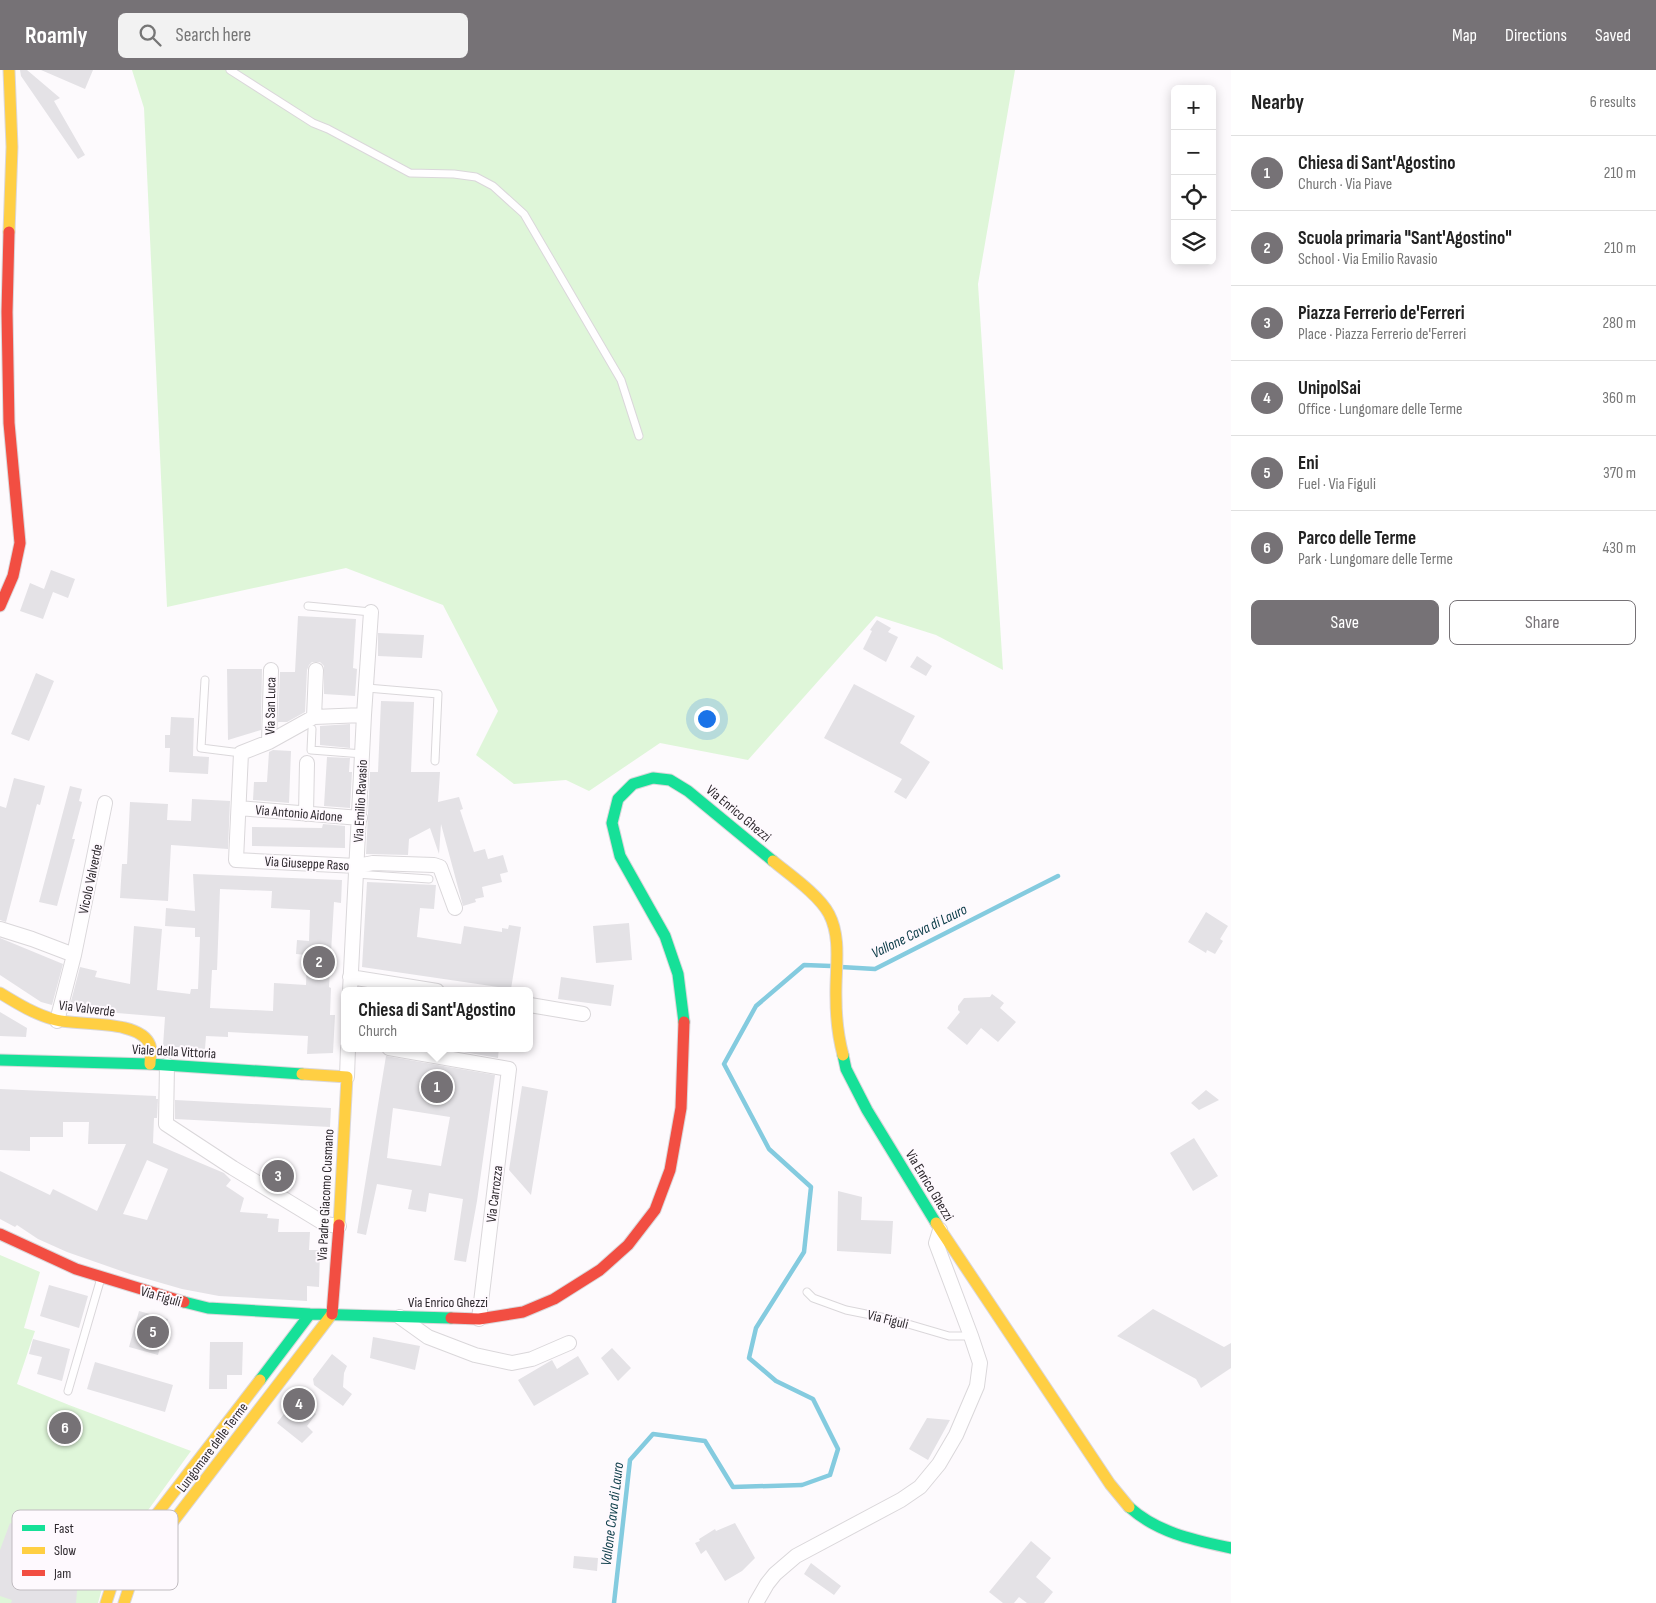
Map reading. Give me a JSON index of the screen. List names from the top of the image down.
{
  "streets": {
    "street": [
      "Via San Luca",
      "Via Emilio Ravasio",
      "Via Antonio Aidone",
      "Via Enrico Ghezzi",
      "Via Giuseppe Raso",
      "Vicolo Valverde",
      "Via Valverde",
      "Viale della Vittoria",
      "Via Carrozza",
      "Via Padre Giacomo Cusmano",
      "Via Figuli",
      "Lungomare delle Terme"
    ]
  },
  "crossings": [
    ["Via Emilio Ravasio", "Via Antonio Aidone"],
    ["Via Emilio Ravasio", "Via Giuseppe Raso"],
    ["Via Antonio Aidone", "Via Giuseppe Raso"],
    ["Via Enrico Ghezzi", "Via Carrozza"],
    ["Via Enrico Ghezzi", "Via Padre Giacomo Cusmano"],
    ["Via Enrico Ghezzi", "Via Figuli"],
    ["Via Enrico Ghezzi", "Lungomare delle Terme"],
    ["Vicolo Valverde", "Via Valverde"],
    ["Via Valverde", "Viale della Vittoria"],
    ["Viale della Vittoria", "Via Padre Giacomo Cusmano"],
    ["Via Padre Giacomo Cusmano", "Via Figuli"],
    ["Via Padre Giacomo Cusmano", "Lungomare delle Terme"],
    ["Via Figuli", "Lungomare delle Terme"]
  ],
  "water": ["Vallone Cava di Lauro"],
  "legend": ["Fast", "Slow", "Jam"],
  "page": {
    "header": "Roamly",
    "search": "Search here",
    "nav": ["Map", "Directions", "Saved"],
    "heading": ["Nearby", "6 results"],
    "map_buttons": ["+", "−"],
    "list": [
      {
        "mark": "1",
        "name": "Chiesa di Sant'Agostino",
        "note": "Church · Via Piave",
        "value": "210 m"
      },
      {
        "mark": "2",
        "name": "Scuola primaria \"Sant'Agostino\"",
        "note": "School · Via Emilio Ravasio",
        "value": "210 m"
      },
      {
        "mark": "3",
        "name": "Piazza Ferrerio de'Ferreri",
        "note": "Place · Piazza Ferrerio de'Ferreri",
        "value": "280 m"
      },
      {
        "mark": "4",
        "name": "UnipolSai",
        "note": "Office · Lungomare delle Terme",
        "value": "360 m"
      },
      {
        "mark": "5",
        "name": "Eni",
        "note": "Fuel · Via Figuli",
        "value": "370 m"
      },
      {
        "mark": "6",
        "name": "Parco delle Terme",
        "note": "Park · Lungomare delle Terme",
        "value": "430 m"
      }
    ],
    "buttons": ["Save", "Share"],
    "pins": [
      "2",
      "1",
      "3",
      "5",
      "4",
      "6"
    ],
    "popup": ["Chiesa di Sant'Agostino", "Church"]
  }
}
